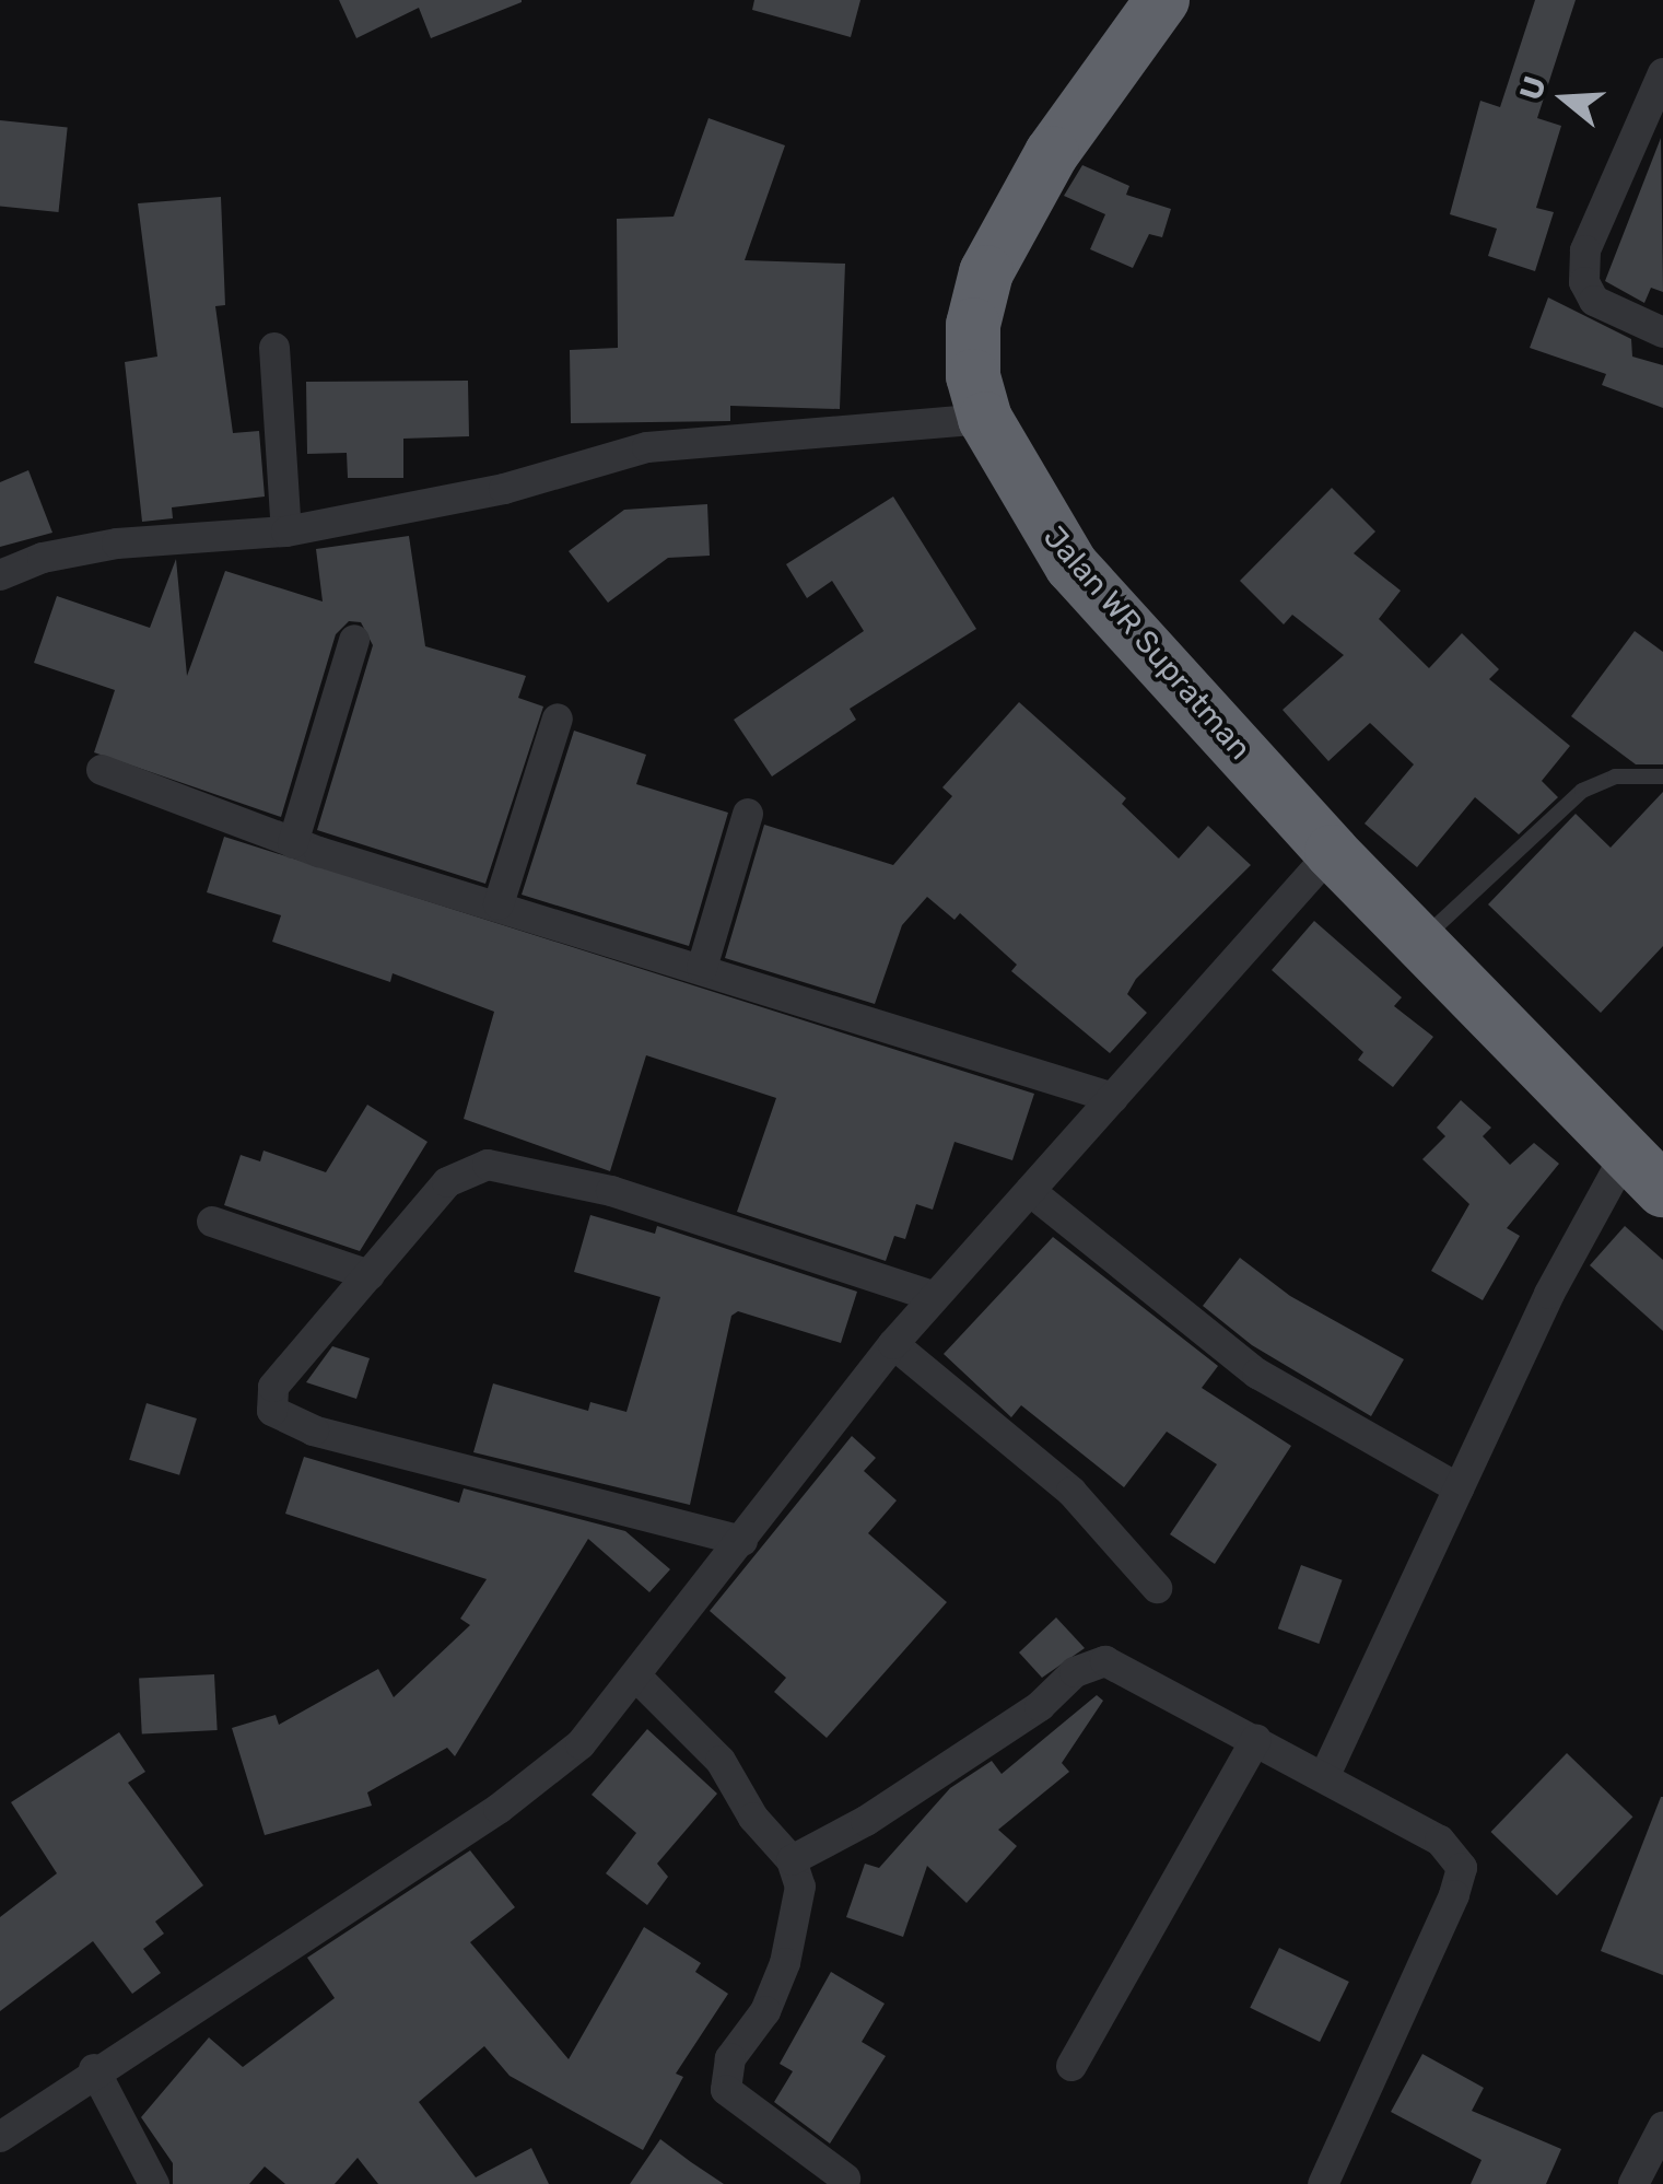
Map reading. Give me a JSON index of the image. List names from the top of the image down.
{
  "streets": {
    "highway": ["Jalan WR Supratman"]
  },
  "north": "left"
}
